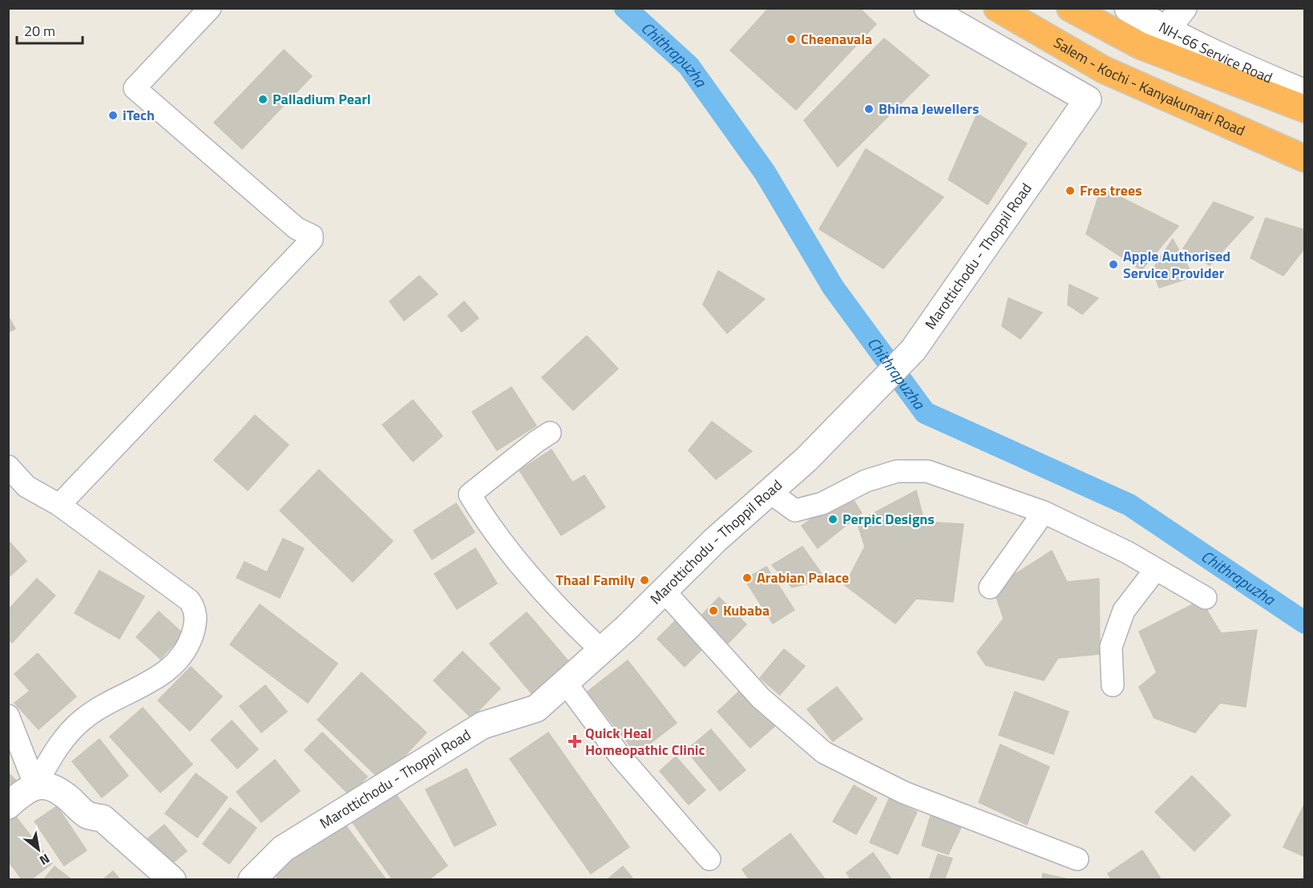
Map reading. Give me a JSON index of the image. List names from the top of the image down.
{
  "streets": {
    "highway": ["Salem - Kochi - Kanyakumari Road"],
    "main road": ["NH-66 Service Road", "Marottichodu - Thoppil Road"]
  },
  "water": ["Chithrapuzha"],
  "places": {
    "other": [
      "Cheenavala",
      "Palladium Pearl",
      "Bhima Jewellers",
      "iTech",
      "Fres trees",
      "Apple Authorised Service Provider",
      "Perpic Designs",
      "Arabian Palace",
      "Thaal Family",
      "Kubaba"
    ],
    "health": ["Quick Heal Homeopathic Clinic"]
  },
  "scale_bar": "20 m",
  "north": "bottom right"
}
